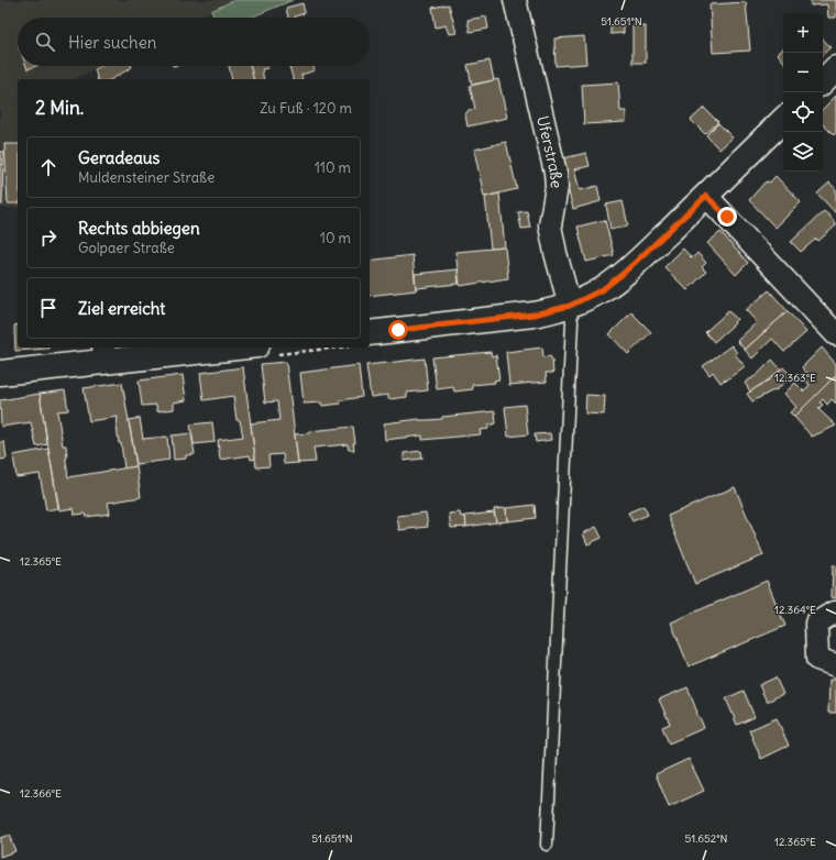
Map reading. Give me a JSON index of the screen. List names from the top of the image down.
{
  "streets": {
    "street": ["Uferstraße"]
  },
  "page": {
    "map_buttons": ["+", "−"],
    "search": "Hier suchen",
    "heading": ["2 Min.", "Zu Fuß · 120 m"],
    "list": [
      ["Geradeaus", "Muldensteiner Straße", "110 m"],
      ["Rechts abbiegen", "Golpaer Straße", "10 m"],
      "Ziel erreicht"
    ]
  },
  "coordinates": [
    "51.651°N",
    "12.363°E",
    "12.365°E",
    "12.364°E",
    "12.366°E",
    "51.652°N"
  ]
}
